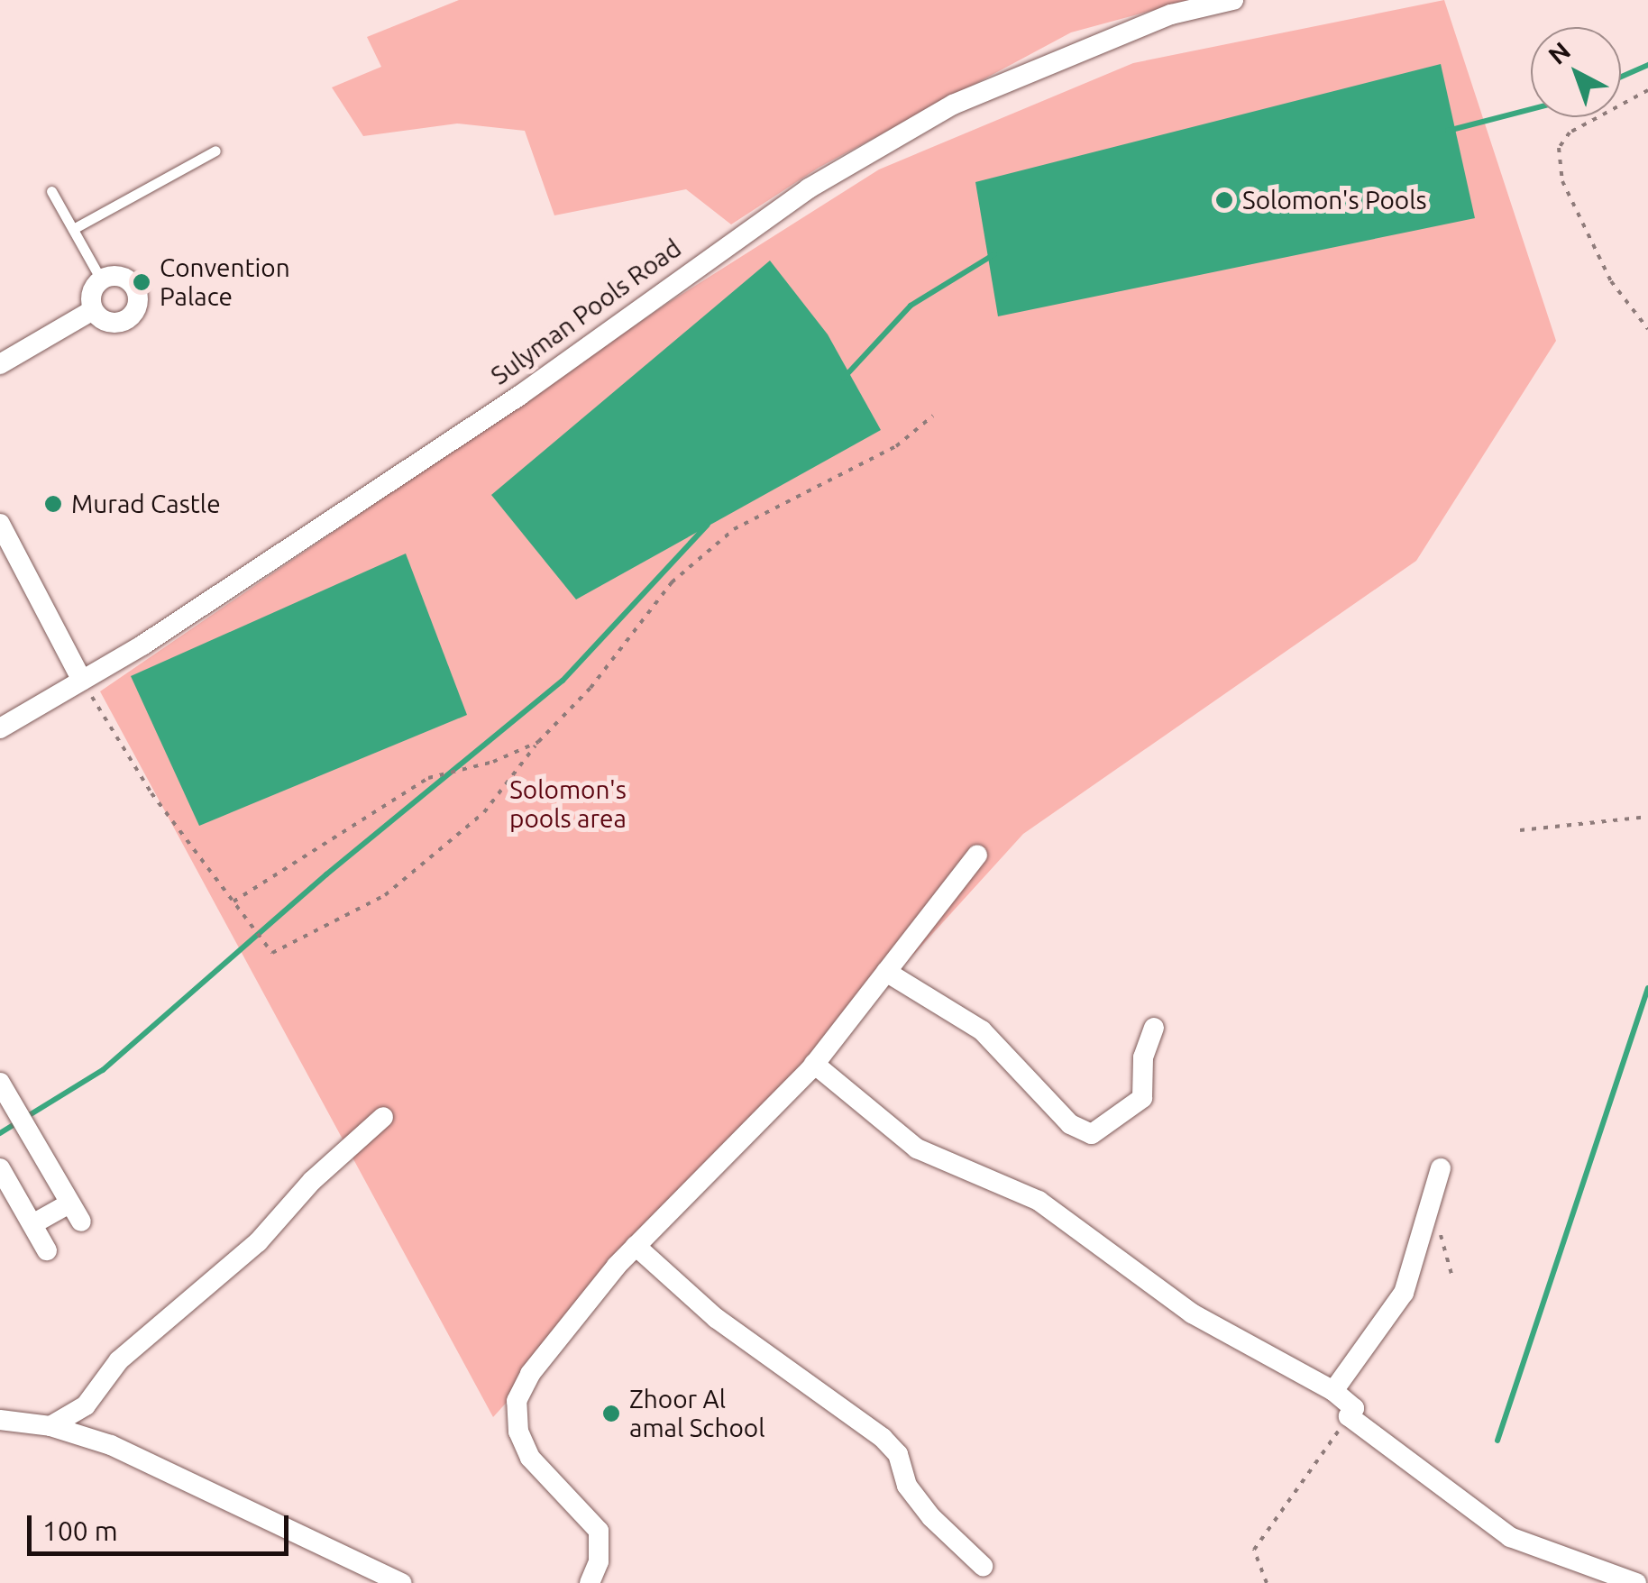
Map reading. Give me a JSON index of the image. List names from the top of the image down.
{
  "streets": {
    "street": ["Sulyman Pools Road"]
  },
  "parks": ["Solomon's pools area"],
  "places": [
    "Solomon's Pools",
    "Convention Palace",
    "Murad Castle",
    "Zhoor Al amal School"
  ],
  "scale_bar": "100 m",
  "north": "top left"
}
